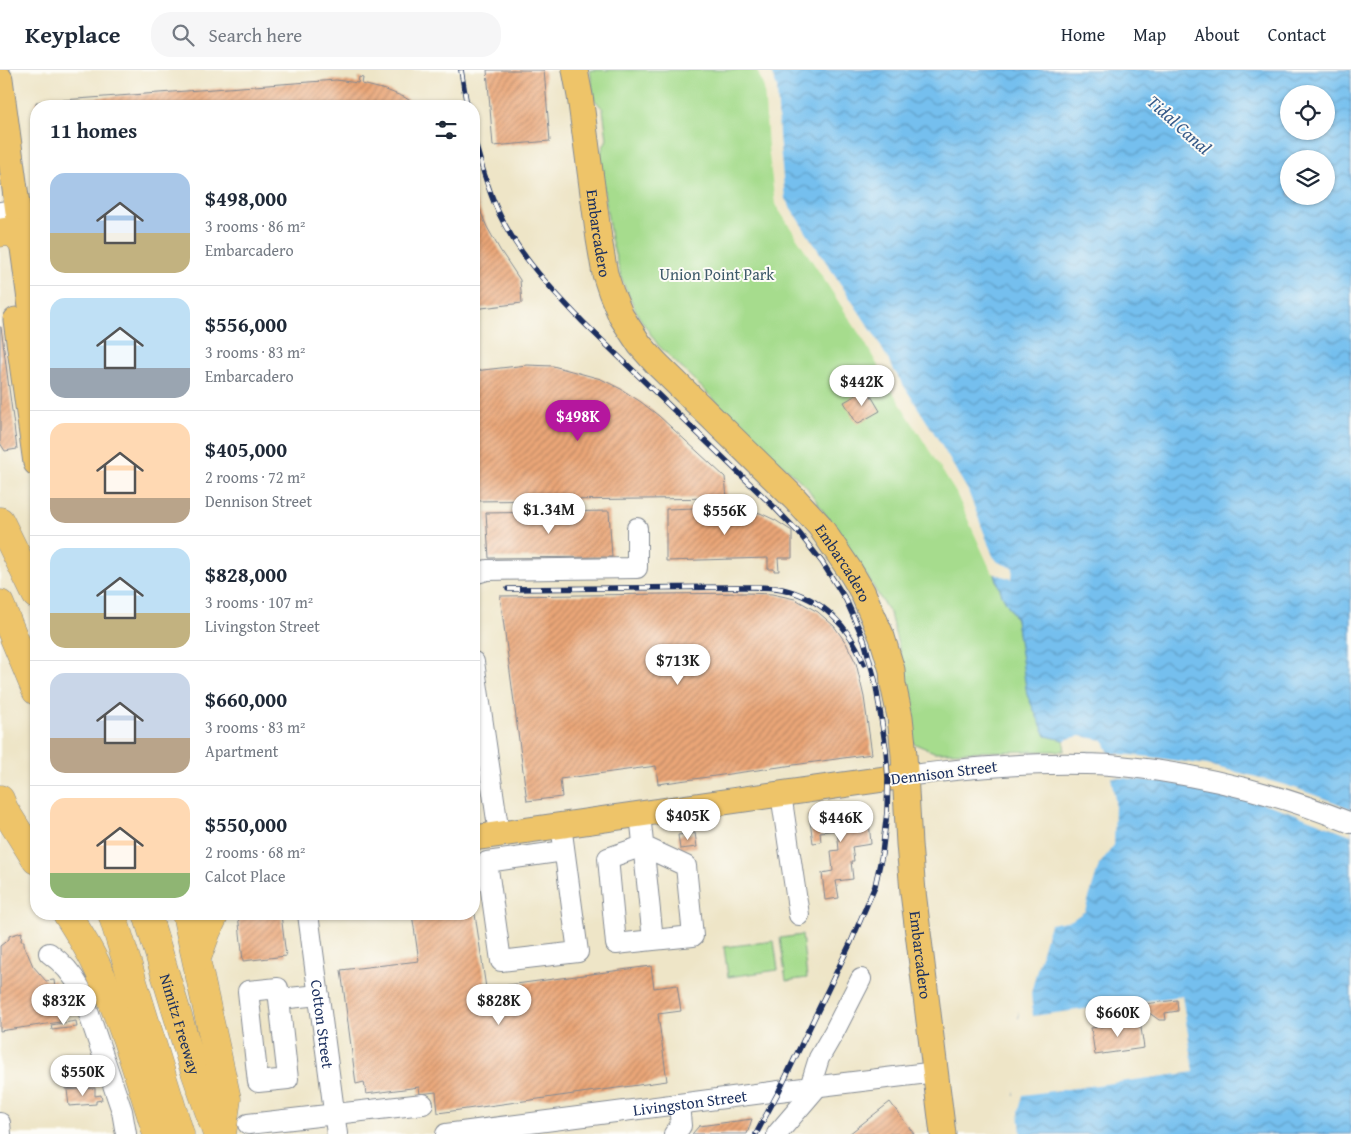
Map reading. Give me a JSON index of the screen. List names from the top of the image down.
{
  "streets": {
    "highway": ["Nimitz Freeway"],
    "main road": ["Embarcadero", "Dennison Street"],
    "street": ["Cotton Street", "Livingston Street"]
  },
  "crossings": [
    ["Embarcadero", "Dennison Street"],
    ["Embarcadero", "Livingston Street"]
  ],
  "water": ["Tidal Canal"],
  "parks": ["Union Point Park"],
  "page": {
    "header": "Keyplace",
    "search": "Search here",
    "nav": [
      "Home",
      "Map",
      "About",
      "Contact"
    ],
    "heading": "11 homes",
    "list": [
      {
        "name": "$498,000",
        "note": "3 rooms · 86 m² · Embarcadero"
      },
      {
        "name": "$556,000",
        "note": "3 rooms · 83 m² · Embarcadero"
      },
      {
        "name": "$405,000",
        "note": "2 rooms · 72 m² · Dennison Street"
      },
      {
        "name": "$828,000",
        "note": "3 rooms · 107 m² · Livingston Street"
      },
      {
        "name": "$660,000",
        "note": "3 rooms · 83 m² · Apartment"
      },
      {
        "name": "$550,000",
        "note": "2 rooms · 68 m² · Calcot Place"
      }
    ],
    "price": [
      "$442K",
      "$498K",
      "$1.34M",
      "$556K",
      "$713K",
      "$405K",
      "$446K",
      "$832K",
      "$828K",
      "$660K",
      "$550K"
    ]
  }
}
